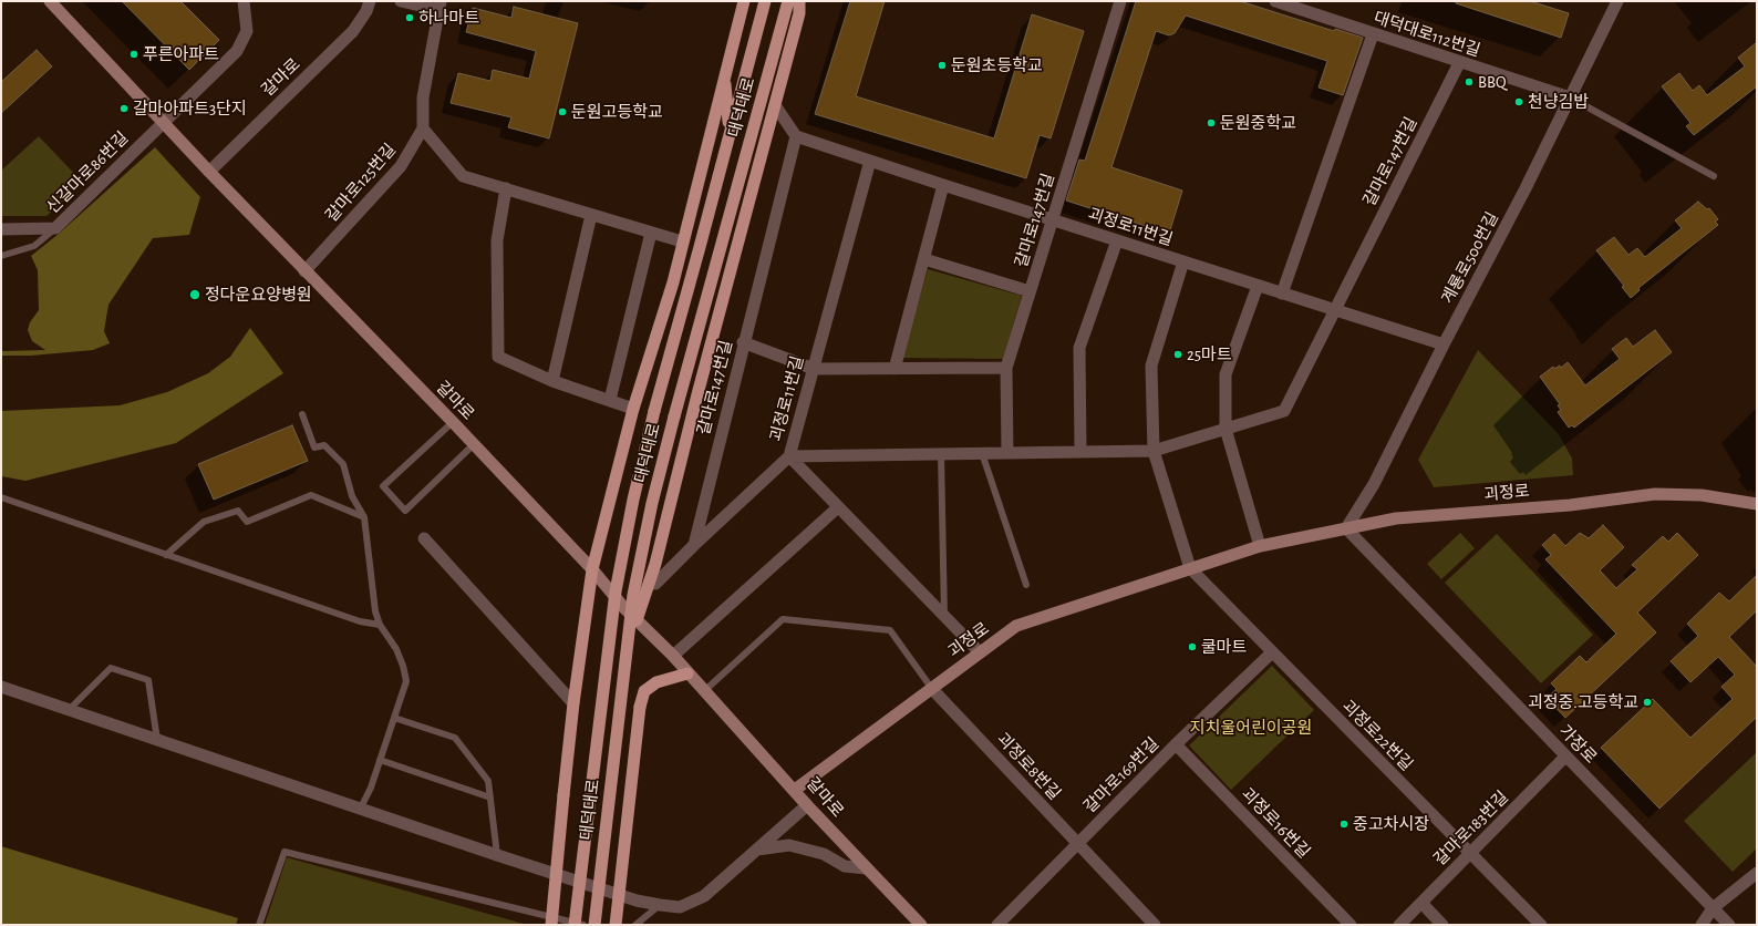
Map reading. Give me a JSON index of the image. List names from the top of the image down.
{
  "streets": {
    "main road": ["갈마로", "대덕대로", "괴정로"],
    "street": [
      "대덕대로112번길",
      "갈마로147번길",
      "신갈마로86번길",
      "갈마로125번길",
      "괴정로11번길",
      "계룡로500번길",
      "괴정로22번길",
      "가장로",
      "괴정로8번길",
      "갈마로169번길",
      "괴정로16번길",
      "갈마로183번길"
    ]
  },
  "crossings": [
    ["대덕대로112번길", "갈마로147번길"],
    ["대덕대로112번길", "계룡로500번길"],
    ["갈마로", "신갈마로86번길"],
    ["갈마로", "갈마로125번길"],
    ["갈마로", "괴정로"],
    ["갈마로147번길", "괴정로11번길"],
    ["괴정로11번길", "계룡로500번길"],
    ["괴정로11번길", "괴정로"],
    ["계룡로500번길", "괴정로"],
    ["계룡로500번길", "가장로"],
    ["괴정로", "괴정로22번길"],
    ["괴정로", "가장로"],
    ["괴정로", "괴정로8번길"],
    ["괴정로22번길", "갈마로169번길"],
    ["괴정로22번길", "갈마로183번길"],
    ["가장로", "갈마로183번길"],
    ["괴정로8번길", "갈마로169번길"],
    ["갈마로169번길", "괴정로16번길"]
  ],
  "parks": ["지치울어린이공원"],
  "places": [
    "하나마트",
    "푸른아파트",
    "둔원초등학교",
    "BBQ",
    "천냥김밥",
    "갈마아파트3단지",
    "둔원고등학교",
    "둔원중학교",
    "정다운요양병원",
    "25마트",
    "쿨마트",
    "괴정중.고등학교",
    "중고차시장"
  ]
}
